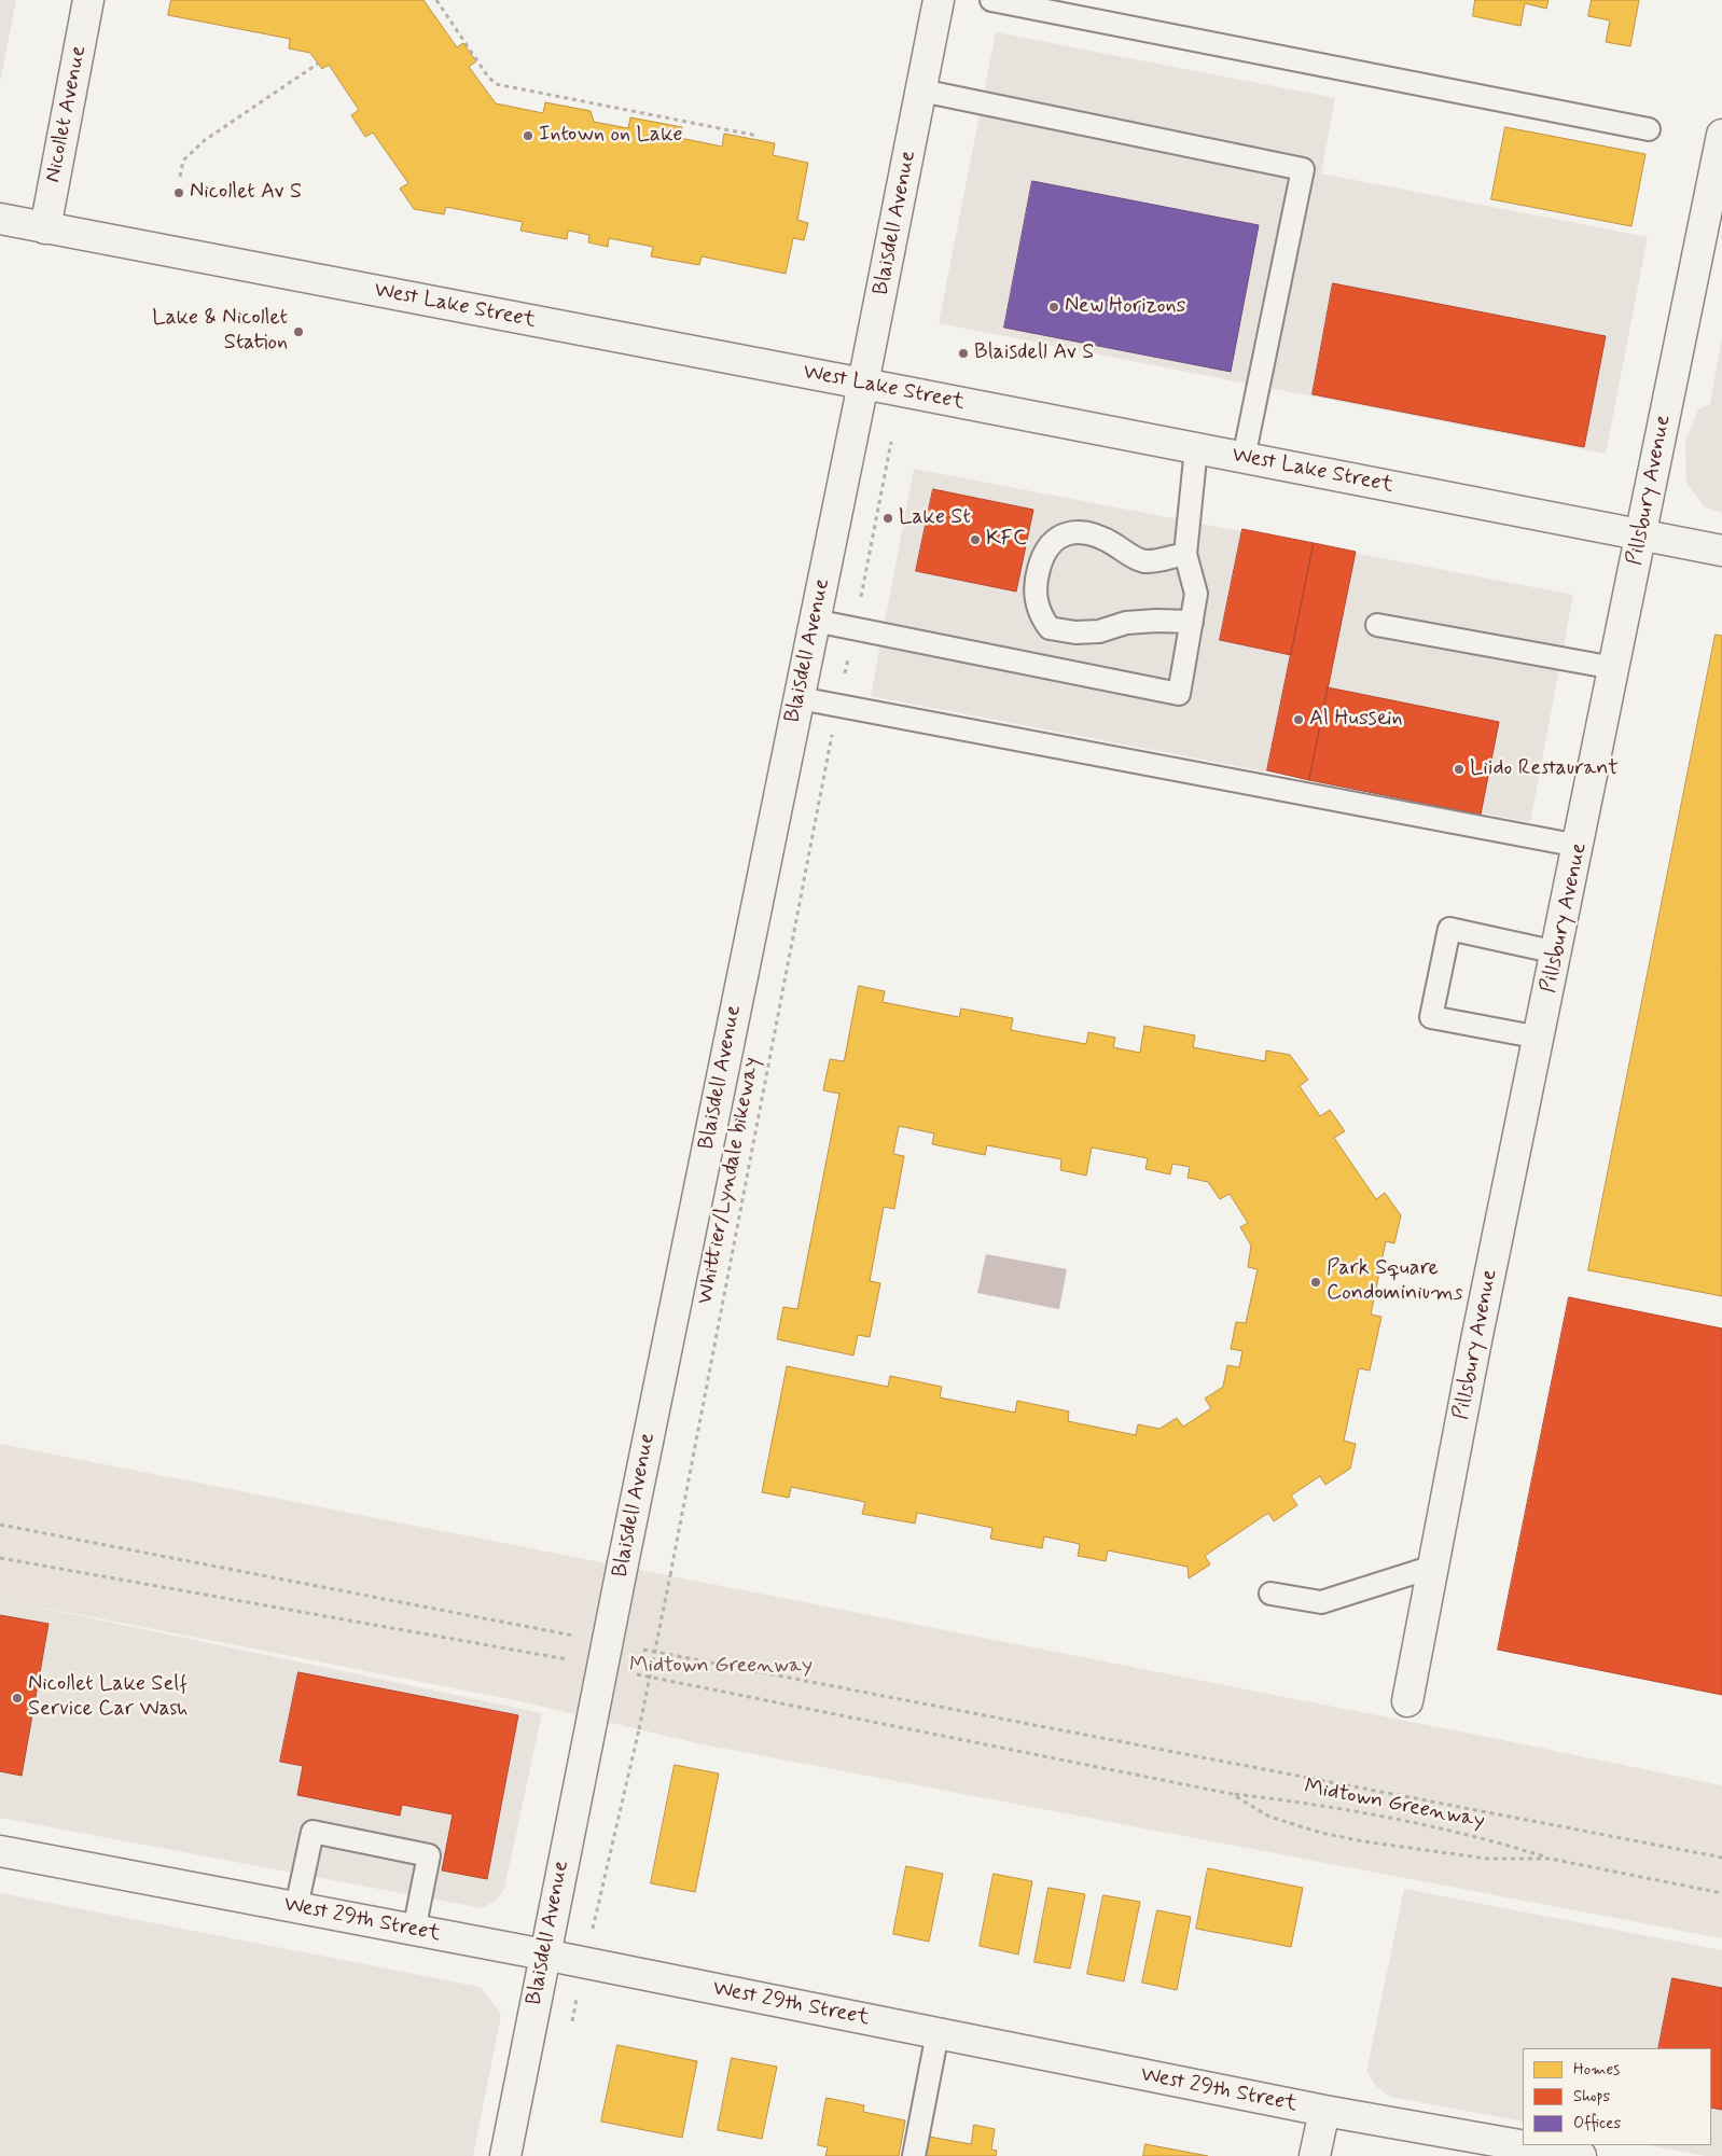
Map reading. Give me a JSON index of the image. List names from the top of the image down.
{
  "streets": {
    "street": [
      "Nicollet Avenue",
      "Blaisdell Avenue",
      "West Lake Street",
      "Pillsbury Avenue",
      "West 29th Street"
    ],
    "path": ["Whittier/Lyndale bikeway", "Midtown Greenway"]
  },
  "crossings": [
    ["Nicollet Avenue", "West Lake Street"],
    ["Blaisdell Avenue", "West Lake Street"],
    ["Blaisdell Avenue", "West 29th Street"],
    ["West Lake Street", "Pillsbury Avenue"]
  ],
  "parks": ["Midtown Greenway"],
  "places": [
    "Intown on Lake",
    "Nicollet Av S",
    "New Horizons",
    "Lake & Nicollet Station",
    "Blaisdell Av S",
    "Lake St",
    "KFC",
    "Al Hussein",
    "Liido Restaurant",
    "Park Square Condominiums",
    "Nicollet Lake Self Service Car Wash"
  ],
  "legend": ["Homes", "Shops", "Offices"]
}
